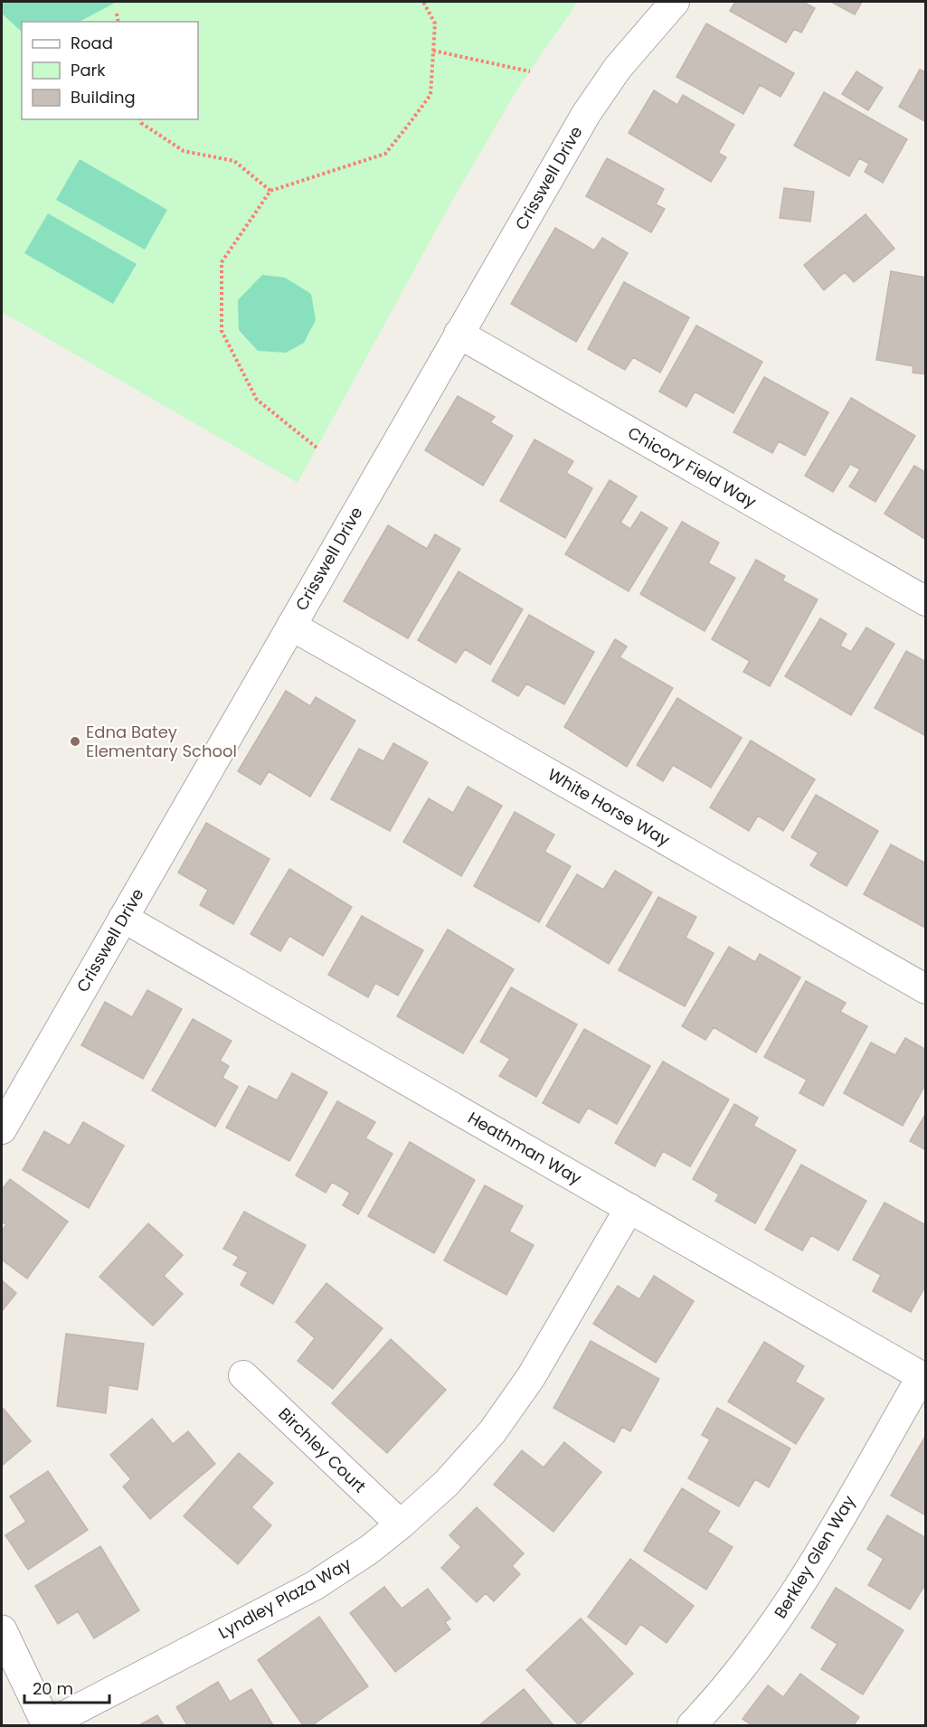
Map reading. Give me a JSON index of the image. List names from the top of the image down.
{
  "streets": {
    "street": [
      "Crisswell Drive",
      "Chicory Field Way",
      "White Horse Way",
      "Heathman Way",
      "Birchley Court",
      "Berkley Glen Way",
      "Lyndley Plaza Way"
    ]
  },
  "crossings": [
    ["Crisswell Drive", "Chicory Field Way"],
    ["Crisswell Drive", "White Horse Way"],
    ["Crisswell Drive", "Heathman Way"],
    ["Heathman Way", "Berkley Glen Way"],
    ["Heathman Way", "Lyndley Plaza Way"],
    ["Birchley Court", "Lyndley Plaza Way"]
  ],
  "places": ["Edna Batey Elementary School"],
  "legend": ["Road", "Park", "Building"],
  "scale_bar": "20 m"
}
